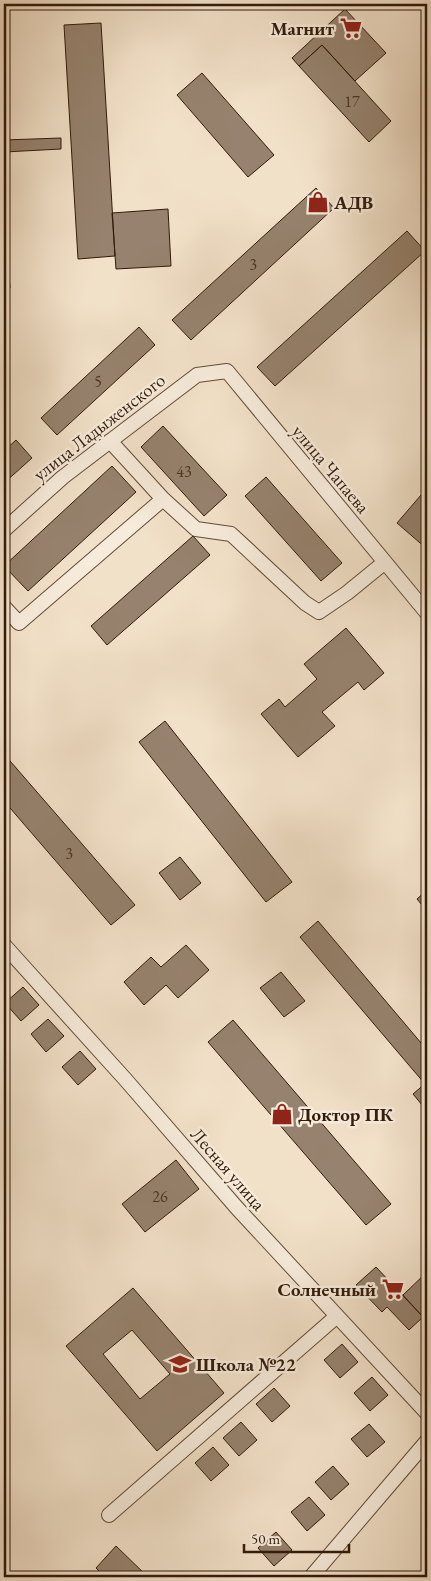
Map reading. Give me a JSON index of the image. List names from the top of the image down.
{
  "streets": {
    "street": ["улица Ладыженского", "улица Чапаева", "Лесная улица"]
  },
  "crossings": [
    ["улица Ладыженского", "улица Чапаева"]
  ],
  "places": {
    "supermarket": ["Магнит", "Солнечный"],
    "shop": ["АДВ", "Доктор ПК"],
    "school or university": ["Школа №22"]
  },
  "house_numbers": [
    "17",
    "3",
    "5",
    "43",
    "3",
    "26"
  ],
  "scale_bar": "50 m"
}
